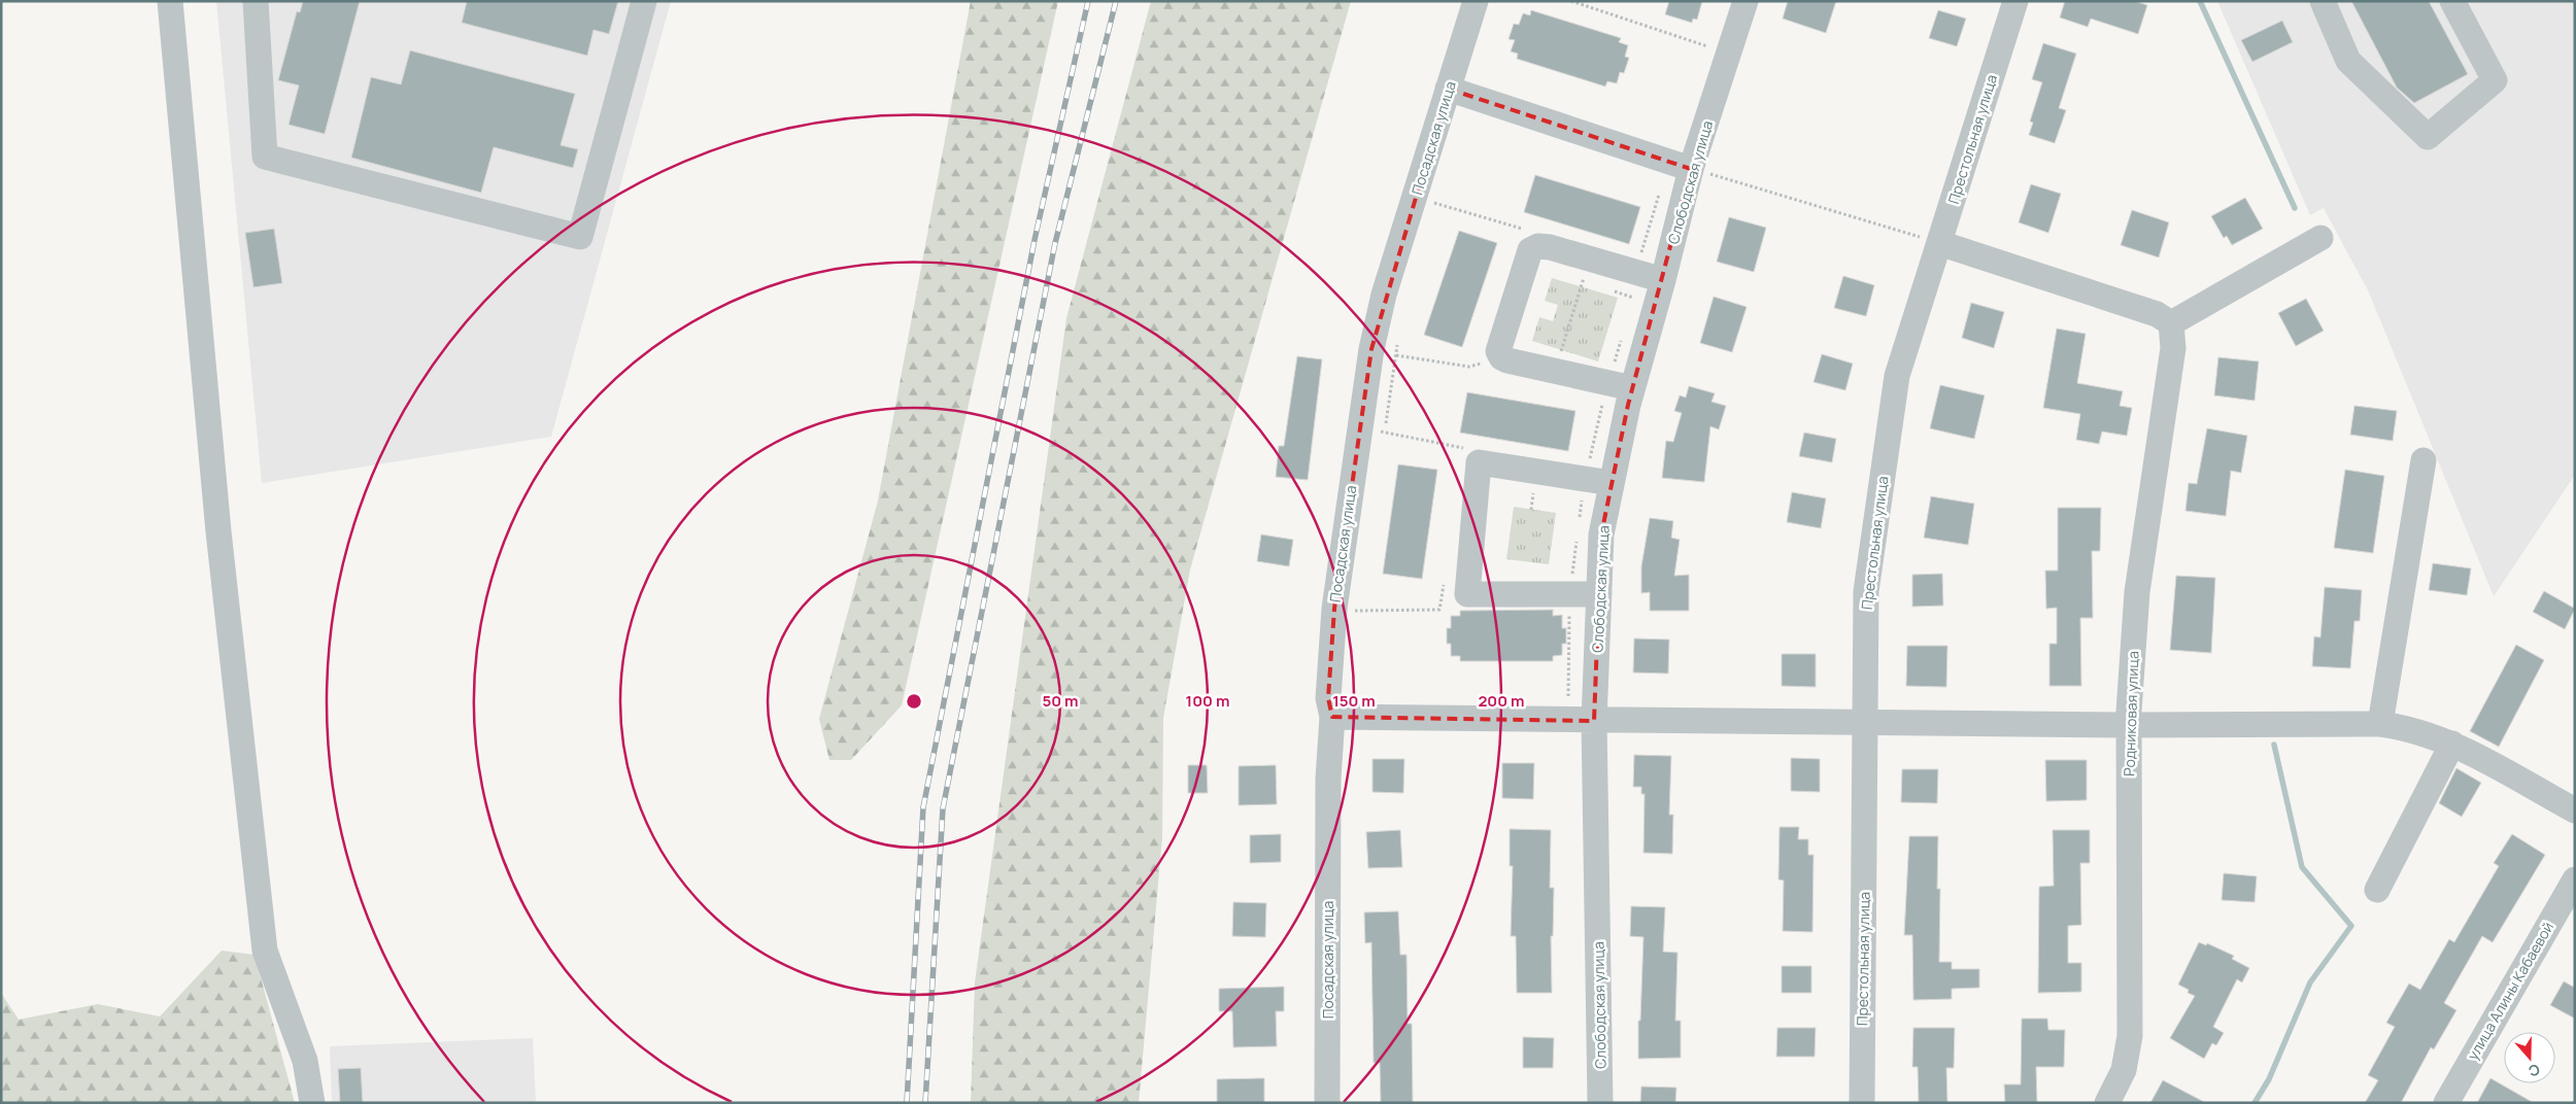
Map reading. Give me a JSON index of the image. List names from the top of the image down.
{
  "streets": {
    "street": [
      "Посадская улица",
      "Престольная улица",
      "Слободская улица",
      "Родниковая улица",
      "улица Алины Кабаевой"
    ]
  },
  "north": "bottom",
  "rings": [
    "50 m",
    "100 m",
    "150 m",
    "200 m"
  ]
}
